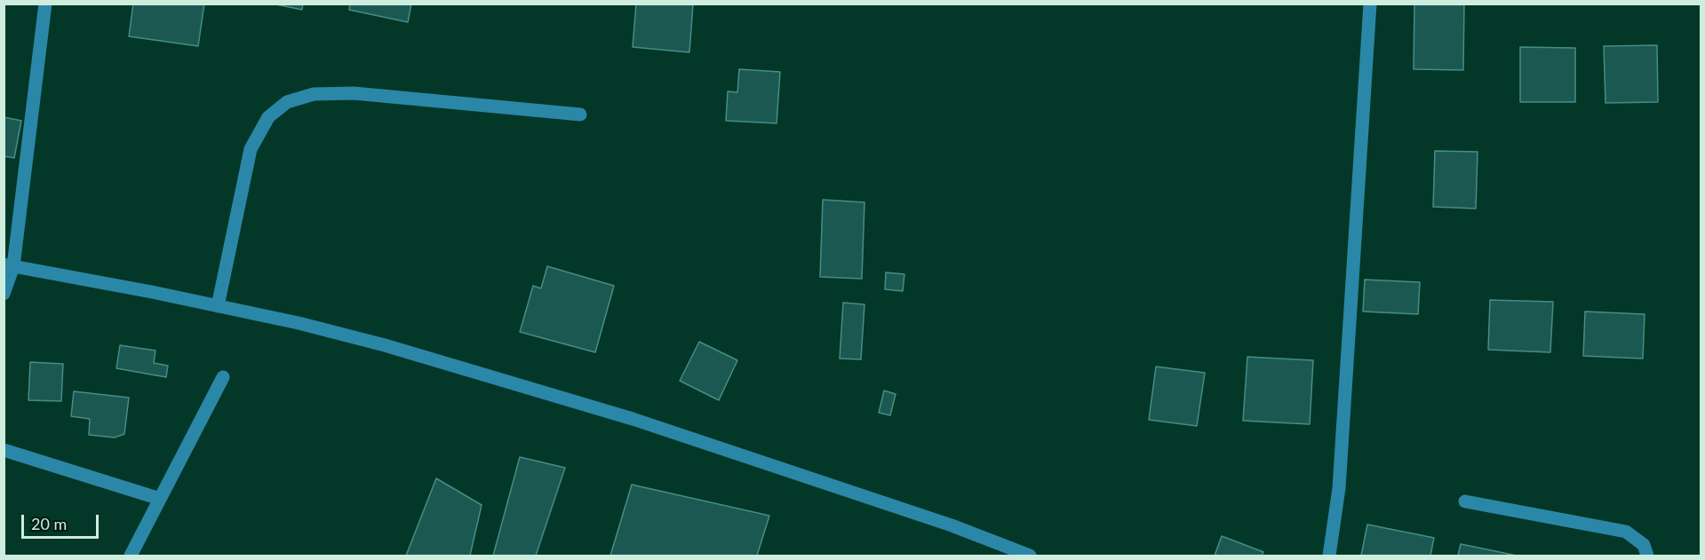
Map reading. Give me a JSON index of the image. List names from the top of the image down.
{
  "scale_bar": "20 m"
}
